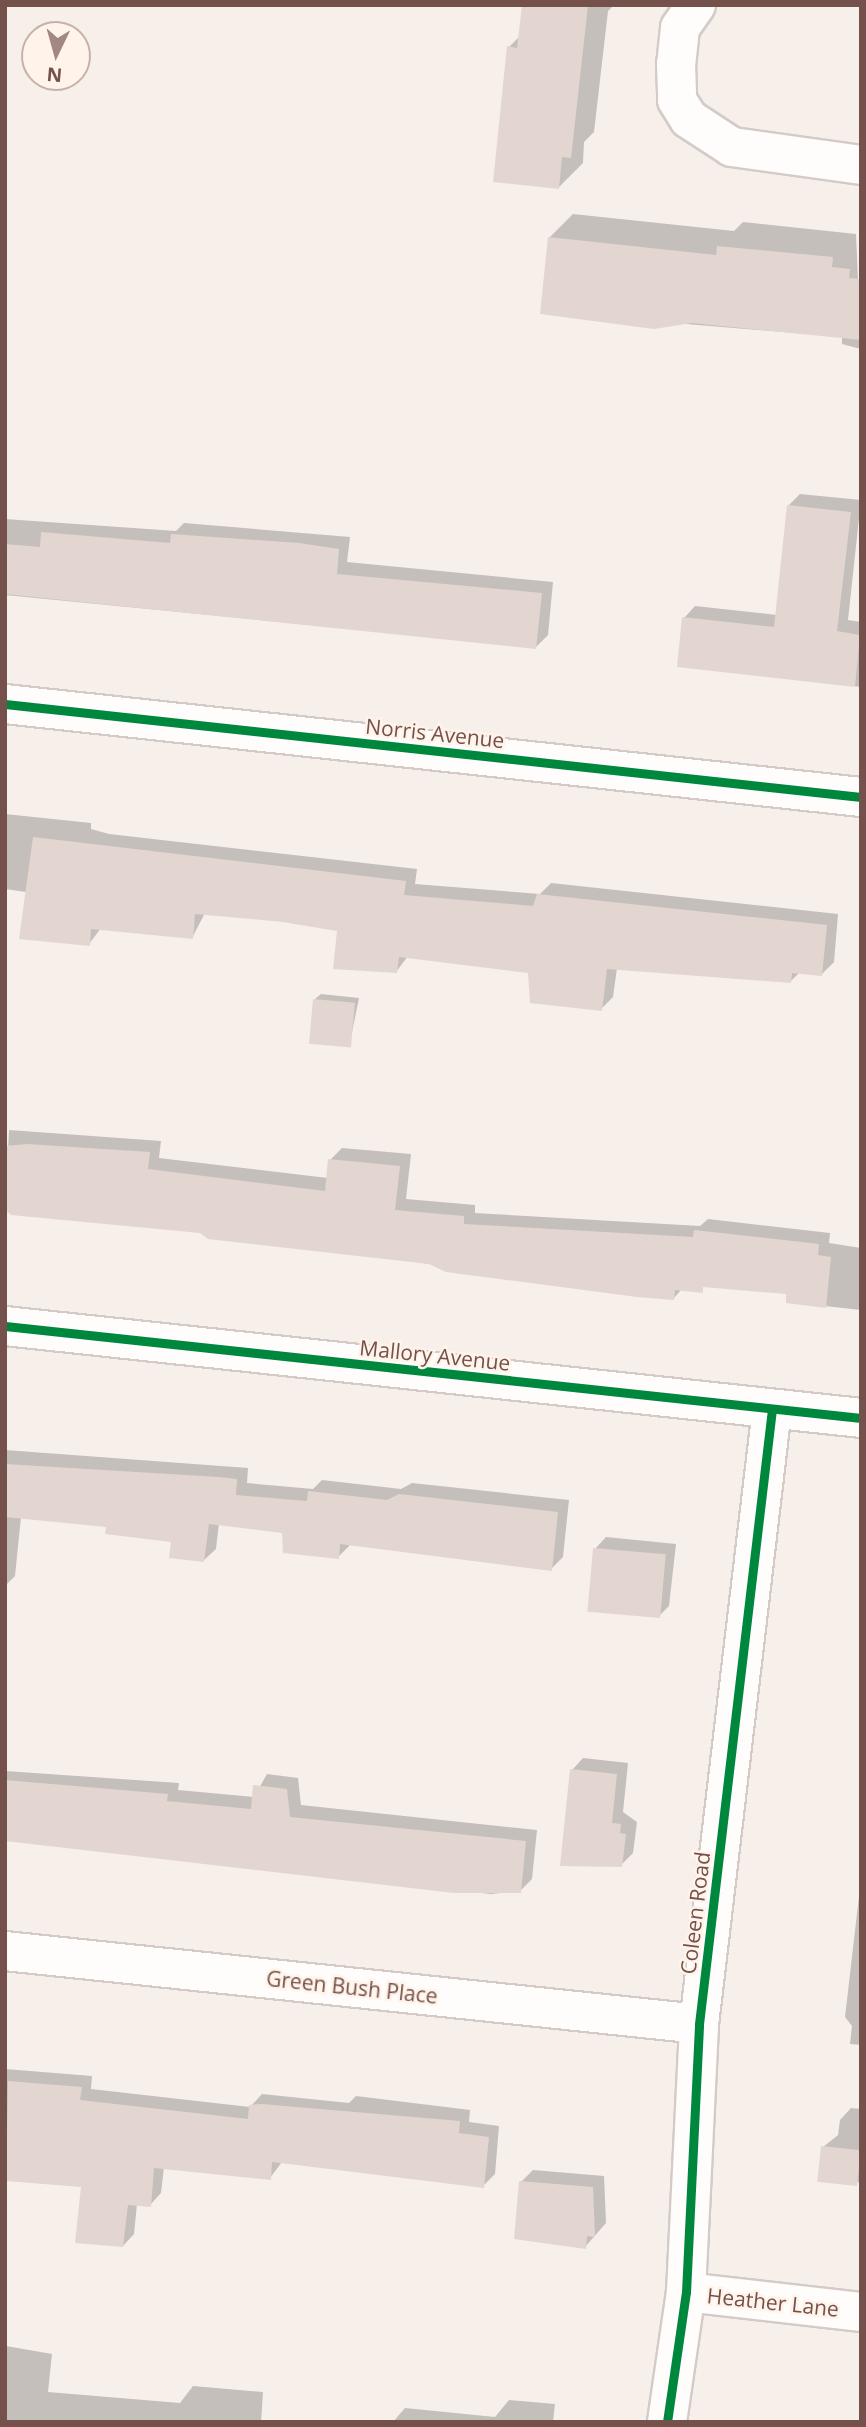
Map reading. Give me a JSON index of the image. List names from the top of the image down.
{
  "streets": {
    "street": [
      "Norris Avenue",
      "Mallory Avenue",
      "Coleen Road",
      "Green Bush Place",
      "Heather Lane"
    ]
  },
  "crossings": [
    ["Mallory Avenue", "Coleen Road"],
    ["Coleen Road", "Green Bush Place"],
    ["Coleen Road", "Heather Lane"]
  ],
  "north": "bottom"
}
